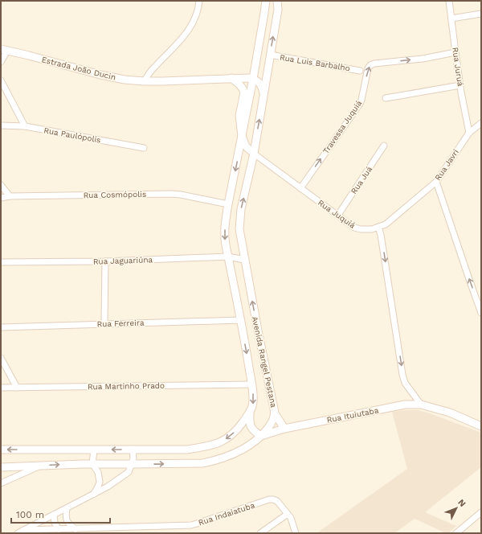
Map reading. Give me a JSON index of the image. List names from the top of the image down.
{
  "streets": {
    "main road": ["Estrada João Ducin", "Avenida Rangel Pestana", "Rua Ituiutaba"],
    "street": [
      "Rua Luis Barbalho",
      "Rua Juruá",
      "Travessa Juquiá",
      "Rua Paulópolis",
      "Rua Javri",
      "Rua Juá",
      "Rua Cosmópolis",
      "Rua Juquiá",
      "Rua Jaguariúna",
      "Rua Ferreira",
      "Rua Martinho Prado",
      "Rua Indaiatuba"
    ]
  },
  "crossings": [
    ["Rua Juruá", "Travessa Juquiá"],
    ["Rua Juruá", "Rua Javri"],
    ["Travessa Juquiá", "Rua Juquiá"],
    ["Rua Javri", "Rua Juquiá"],
    ["Rua Juá", "Rua Juquiá"],
    ["Rua Cosmópolis", "Avenida Rangel Pestana"],
    ["Rua Juquiá", "Avenida Rangel Pestana"],
    ["Rua Jaguariúna", "Avenida Rangel Pestana"],
    ["Rua Ferreira", "Avenida Rangel Pestana"],
    ["Avenida Rangel Pestana", "Rua Martinho Prado"],
    ["Avenida Rangel Pestana", "Rua Ituiutaba"]
  ],
  "one_way": ["Travessa Juquiá"],
  "scale_bar": "100 m",
  "north": "top right"
}
